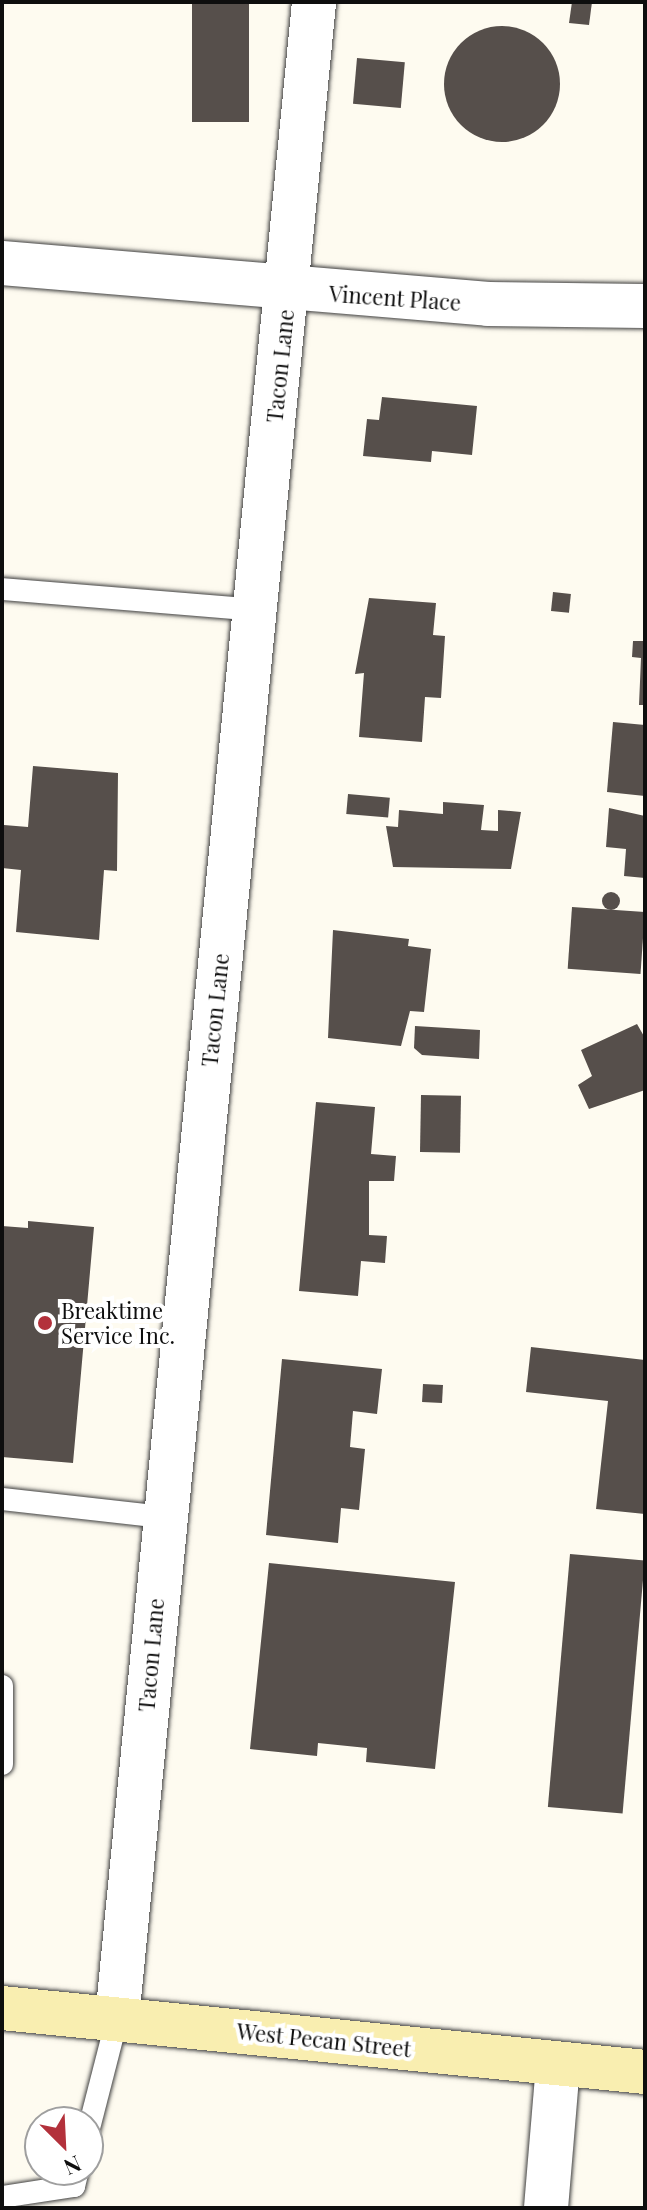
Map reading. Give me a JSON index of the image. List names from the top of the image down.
{
  "streets": {
    "main road": ["West Pecan Street"],
    "street": ["Vincent Place", "Tacon Lane"]
  },
  "crossings": [
    ["Vincent Place", "Tacon Lane"],
    ["Tacon Lane", "West Pecan Street"]
  ],
  "places": ["Breaktime Service Inc."],
  "north": "bottom right"
}
